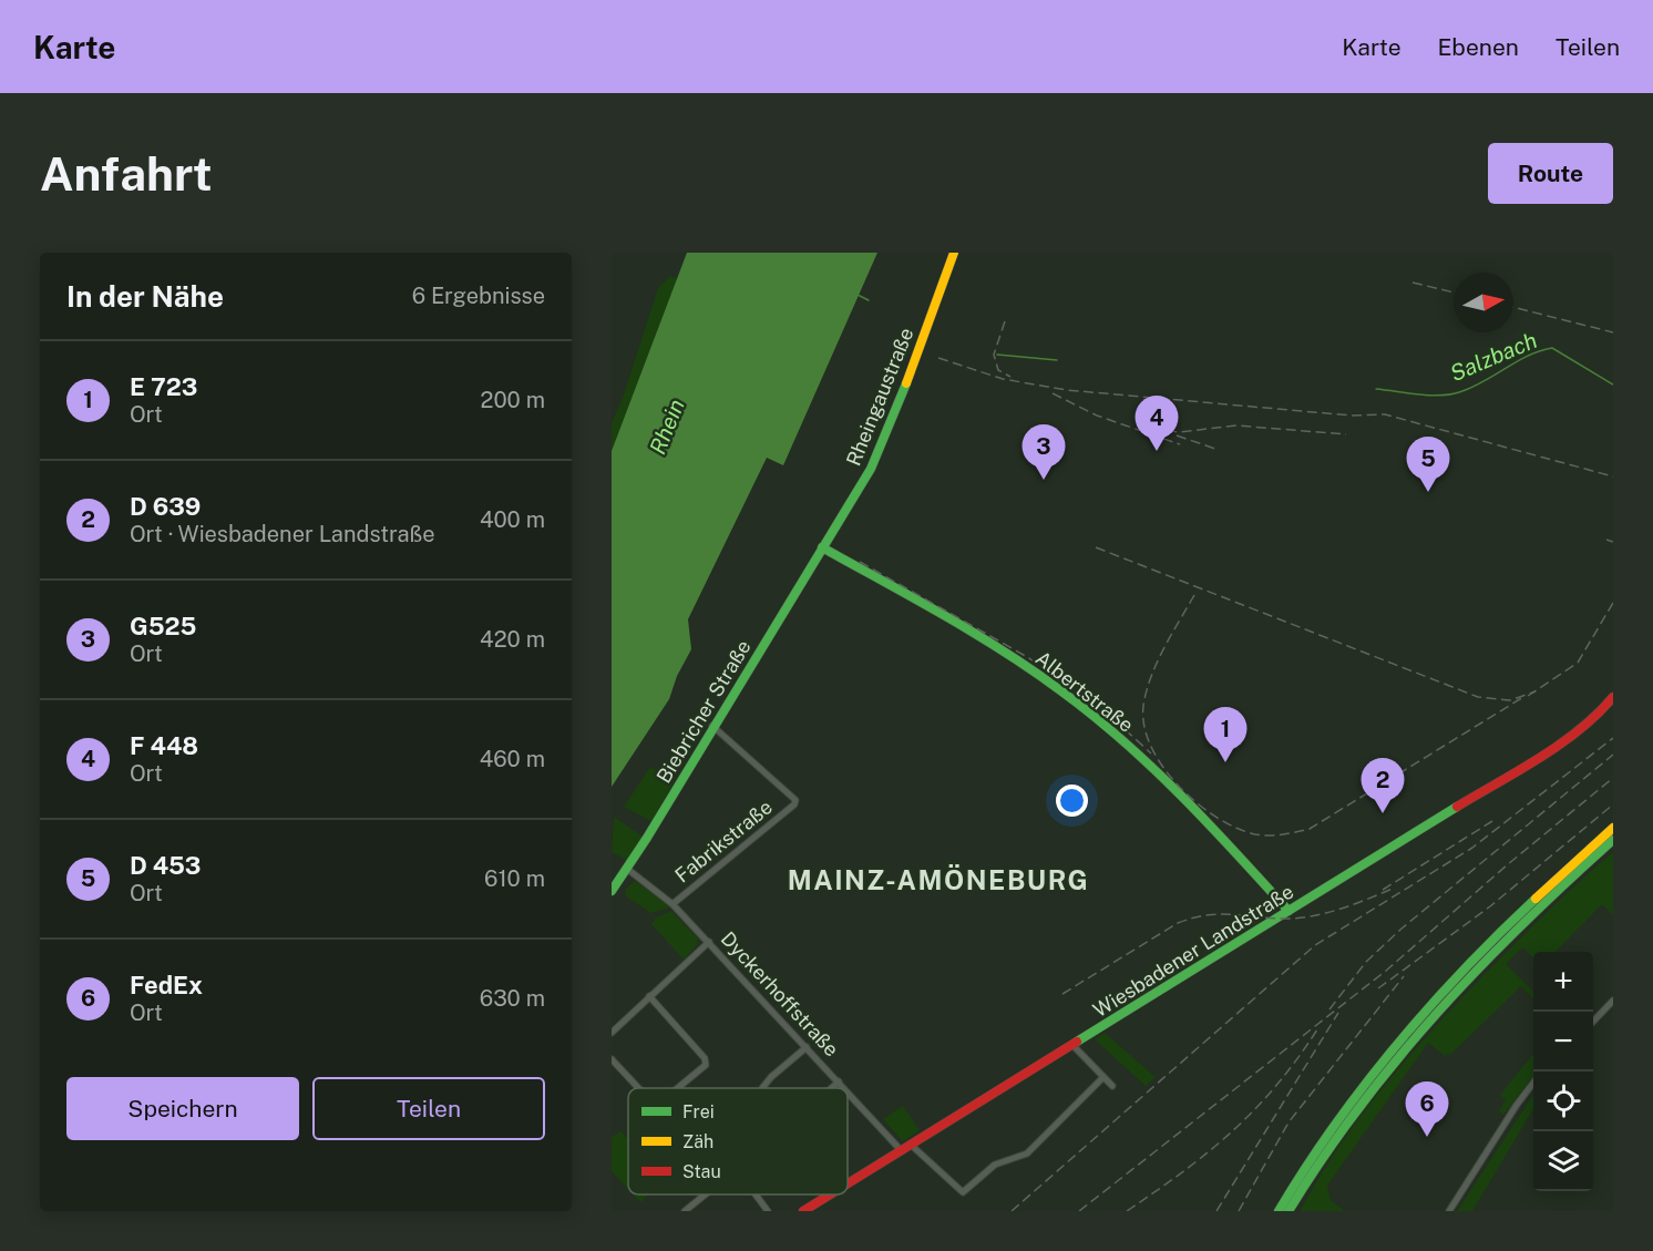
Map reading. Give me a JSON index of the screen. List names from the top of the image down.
{
  "streets": {
    "main road": [
      "Rheingaustraße",
      "Albertstraße",
      "Biebricher Straße",
      "Wiesbadener Landstraße"
    ],
    "street": ["Fabrikstraße", "Dyckerhoffstraße"]
  },
  "crossings": [
    ["Rheingaustraße", "Albertstraße"],
    ["Rheingaustraße", "Biebricher Straße"],
    ["Albertstraße", "Biebricher Straße"],
    ["Albertstraße", "Wiesbadener Landstraße"],
    ["Biebricher Straße", "Fabrikstraße"],
    ["Biebricher Straße", "Dyckerhoffstraße"],
    ["Fabrikstraße", "Dyckerhoffstraße"],
    ["Wiesbadener Landstraße", "Dyckerhoffstraße"]
  ],
  "districts": ["MAINZ-AMÖNEBURG"],
  "water": ["Salzbach", "Rhein"],
  "legend": ["Frei", "Zäh", "Stau"],
  "north": "right",
  "page": {
    "header": "Karte",
    "nav": ["Karte", "Ebenen", "Teilen"],
    "buttons": [
      "Route",
      ["Speichern", "Teilen"]
    ],
    "title": "Anfahrt",
    "heading": ["In der Nähe", "6 Ergebnisse"],
    "list": [
      {
        "mark": "1",
        "name": "E 723",
        "note": "Ort",
        "value": "200 m"
      },
      {
        "mark": "2",
        "name": "D 639",
        "note": "Ort · Wiesbadener Landstraße",
        "value": "400 m"
      },
      {
        "mark": "3",
        "name": "G525",
        "note": "Ort",
        "value": "420 m"
      },
      {
        "mark": "4",
        "name": "F 448",
        "note": "Ort",
        "value": "460 m"
      },
      {
        "mark": "5",
        "name": "D 453",
        "note": "Ort",
        "value": "610 m"
      },
      {
        "mark": "6",
        "name": "FedEx",
        "note": "Ort",
        "value": "630 m"
      }
    ],
    "pins": [
      "4",
      "3",
      "5",
      "1",
      "2",
      "6"
    ],
    "map_buttons": ["+", "−"]
  }
}
